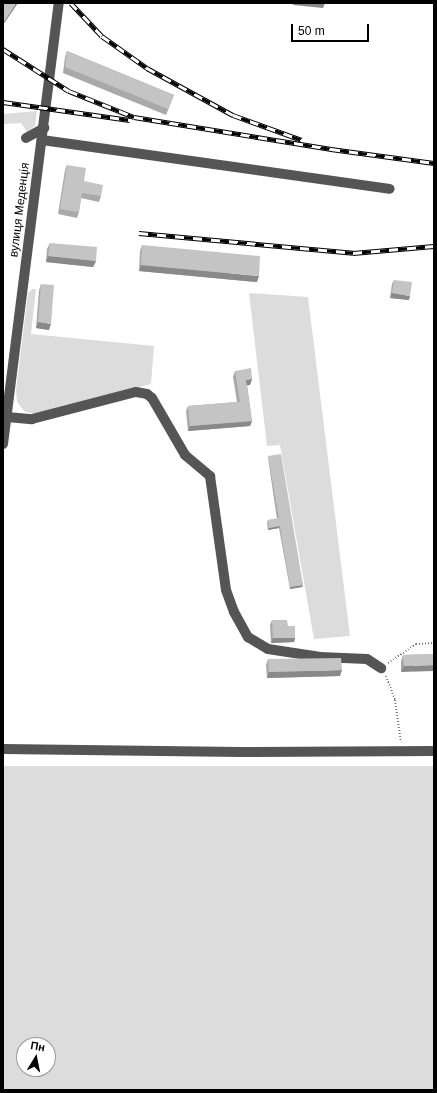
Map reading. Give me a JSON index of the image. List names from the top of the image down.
{
  "streets": {
    "street": ["вулиця Меденція"]
  },
  "scale_bar": "50 m",
  "north": "top"
}
